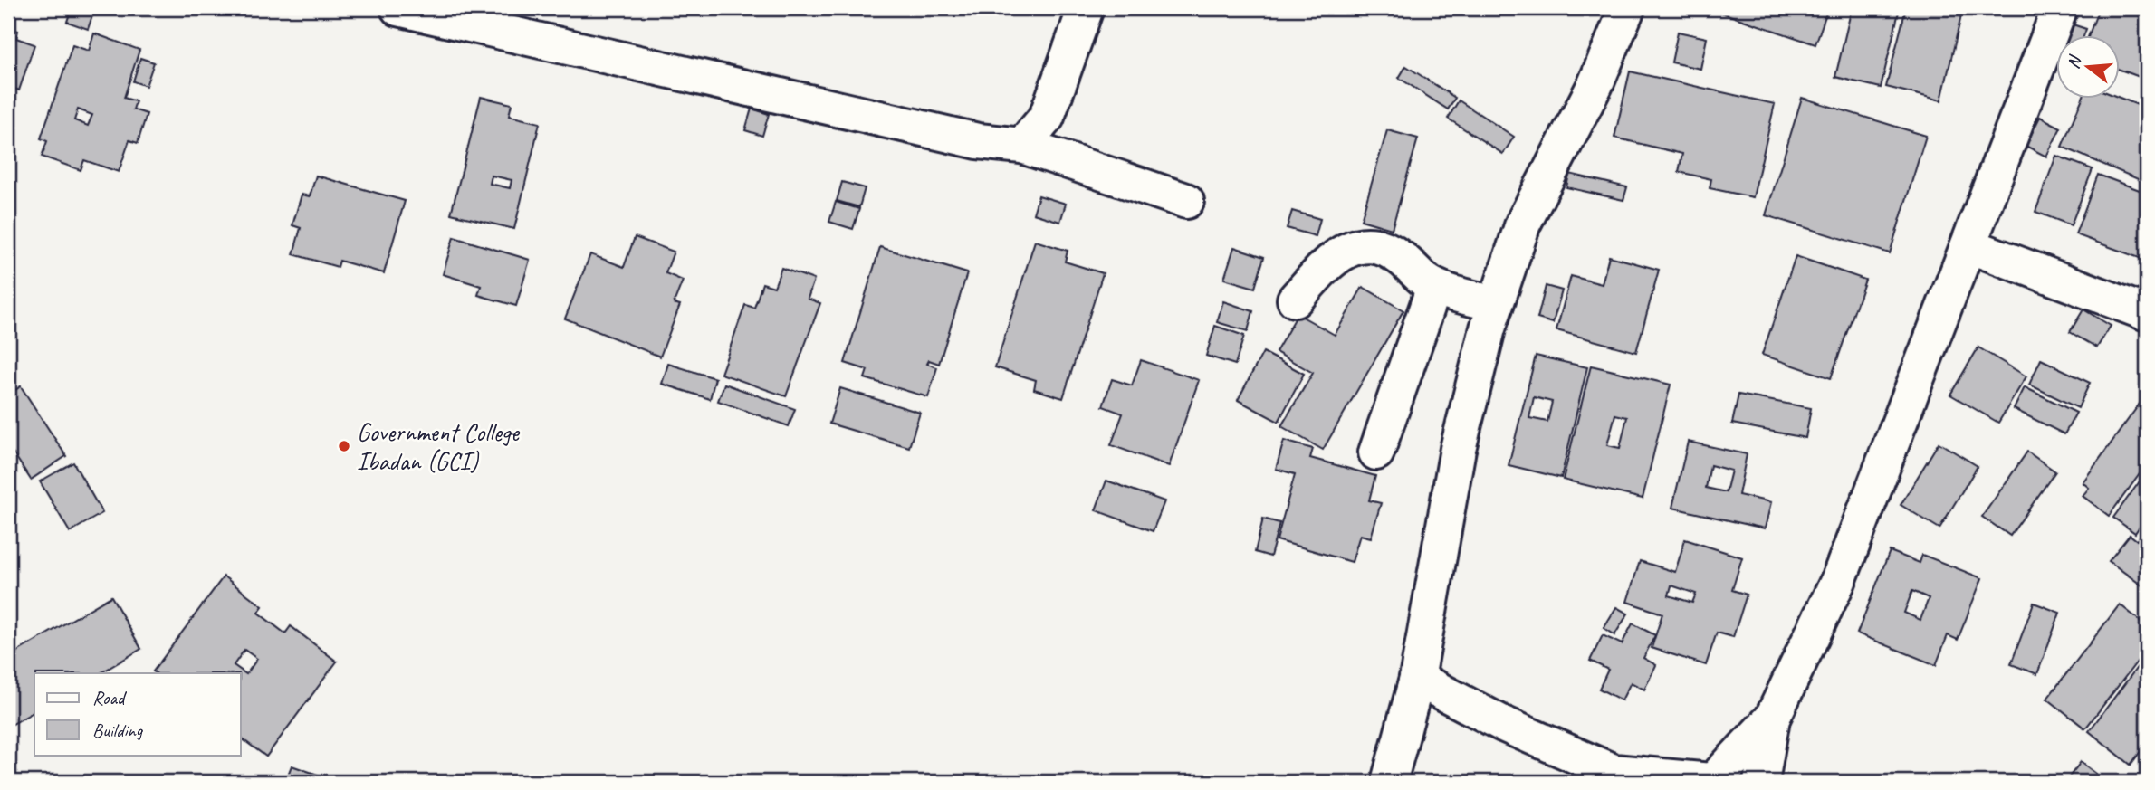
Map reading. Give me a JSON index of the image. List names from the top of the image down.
{
  "places": ["Government College Ibadan (GCI)"],
  "legend": ["Road", "Building"],
  "north": "left"
}
